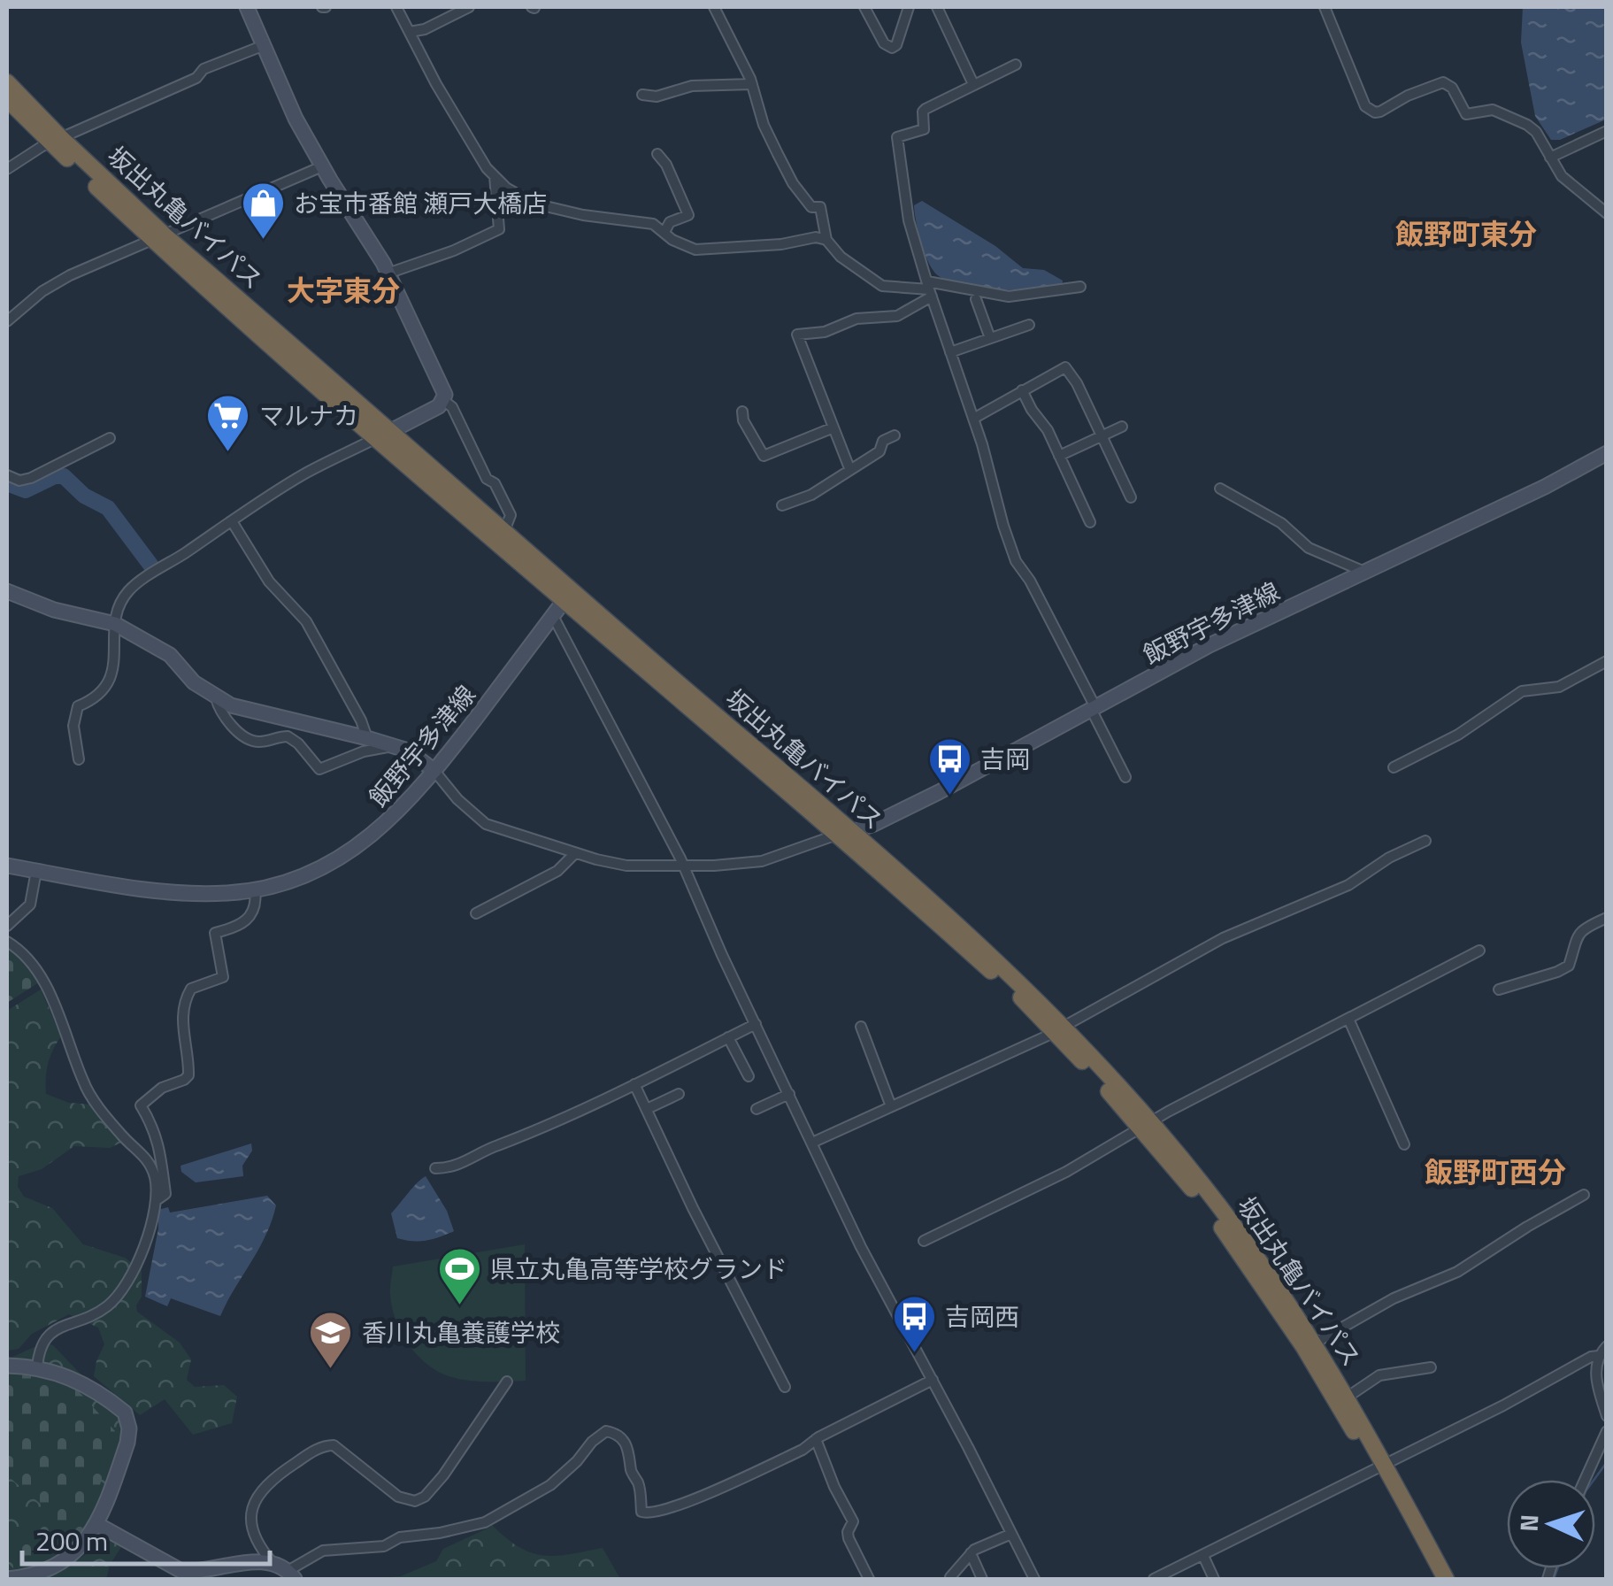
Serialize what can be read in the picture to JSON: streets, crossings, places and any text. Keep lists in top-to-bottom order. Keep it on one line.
{"streets":{"highway":["坂出丸亀バイパス"],"street":["飯野宇多津線"]},"crossings":[["坂出丸亀バイパス","飯野宇多津線"]],"districts":["飯野町東分","大字東分","飯野町西分"],"places":{"shop":["お宝市番館 瀬戸大橋店"],"supermarket":["マルナカ"],"bus stop":["吉岡","吉岡西"],"sports":["県立丸亀高等学校グランド"],"school or university":["香川丸亀養護学校"]},"scale_bar":"200 m","north":"left"}
